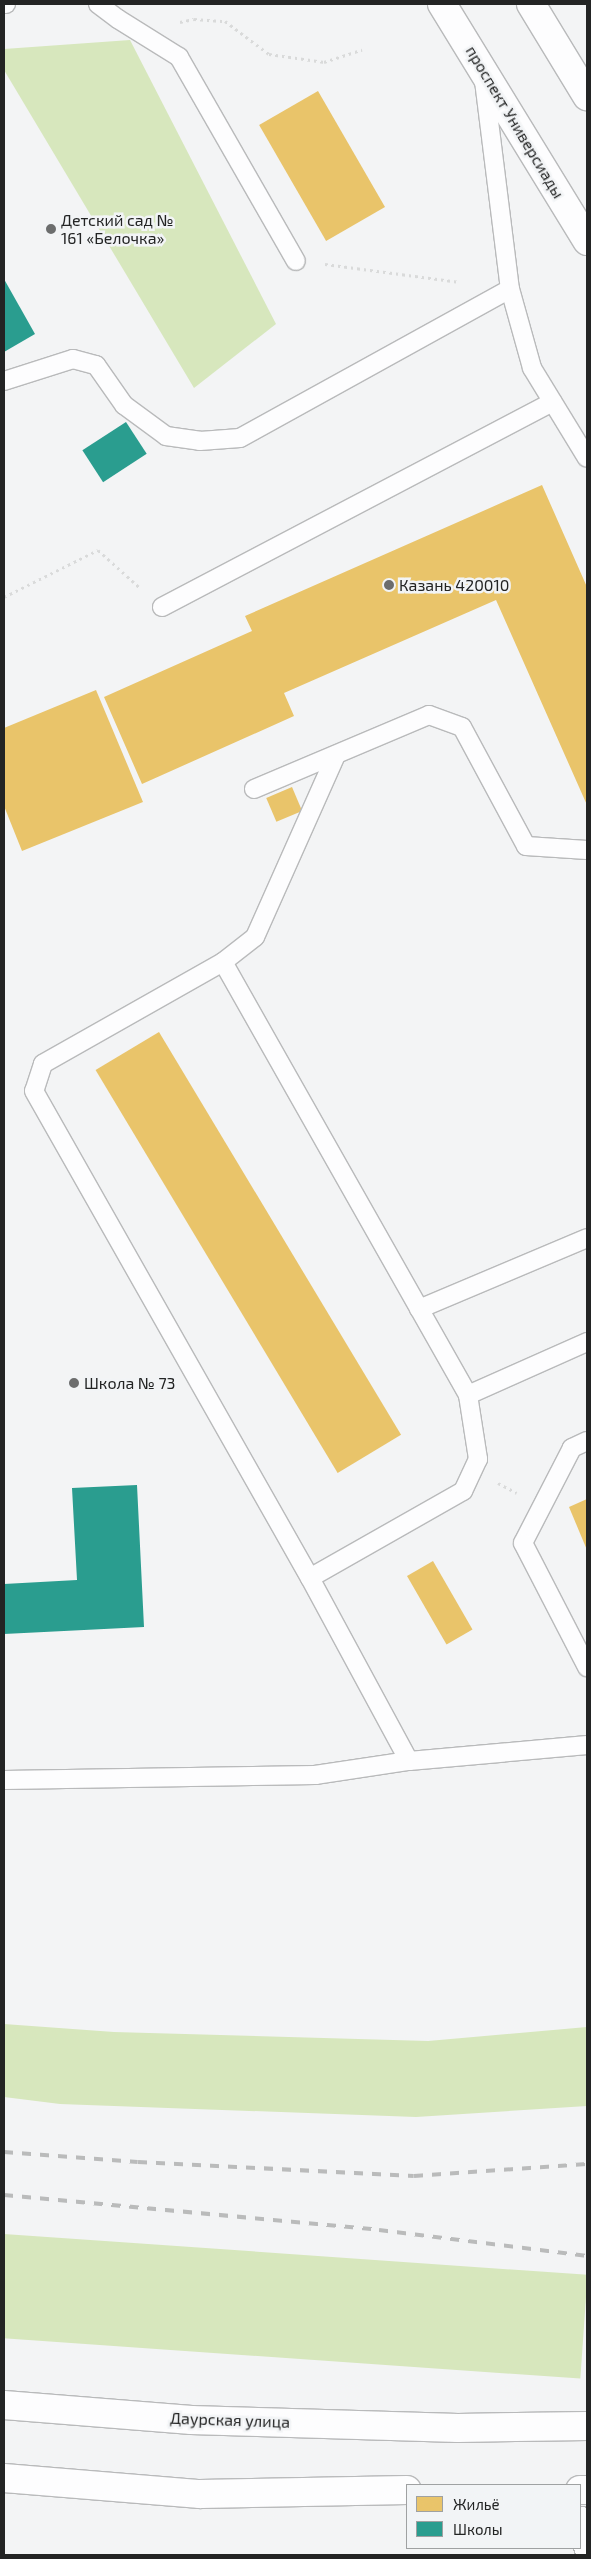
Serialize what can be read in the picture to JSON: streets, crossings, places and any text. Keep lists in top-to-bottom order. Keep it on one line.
{"streets":{"main road":["проспект Универсиады","Даурская улица"]},"places":["Детский сад № 161 «Белочка»","Казань 420010","Школа № 73"],"legend":["Жильё","Школы"]}
